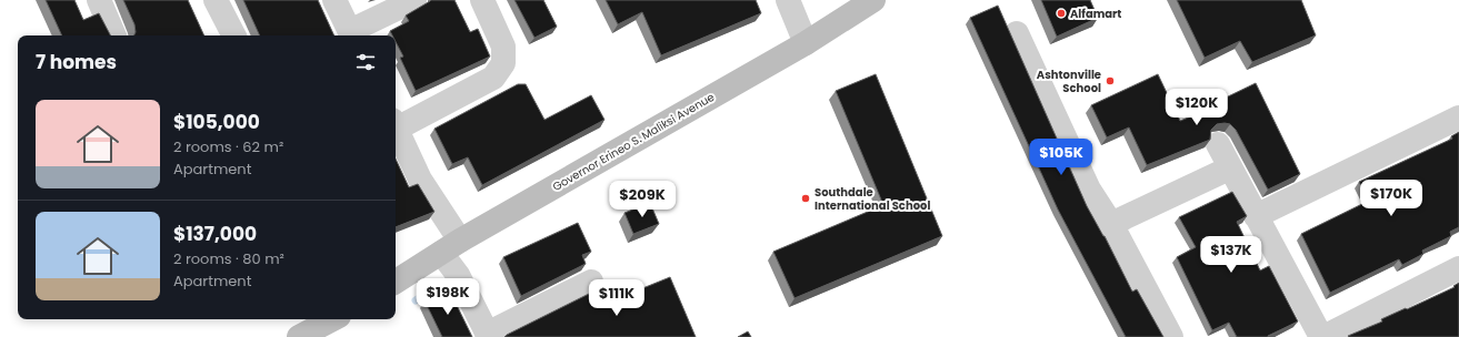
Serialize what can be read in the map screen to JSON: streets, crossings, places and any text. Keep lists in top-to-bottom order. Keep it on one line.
{"streets":{"main road":["Governor Erineo S. Maliksi Avenue"]},"places":["Alfamart","Ashtonville School","Southdale International School"],"page":{"heading":"7 homes","price":["$120K","$105K","$170K","$209K","$137K","$198K","$111K"],"list":[{"name":"$105,000","note":"2 rooms · 62 m² · Apartment"},{"name":"$137,000","note":"2 rooms · 80 m² · Apartment"}]}}
